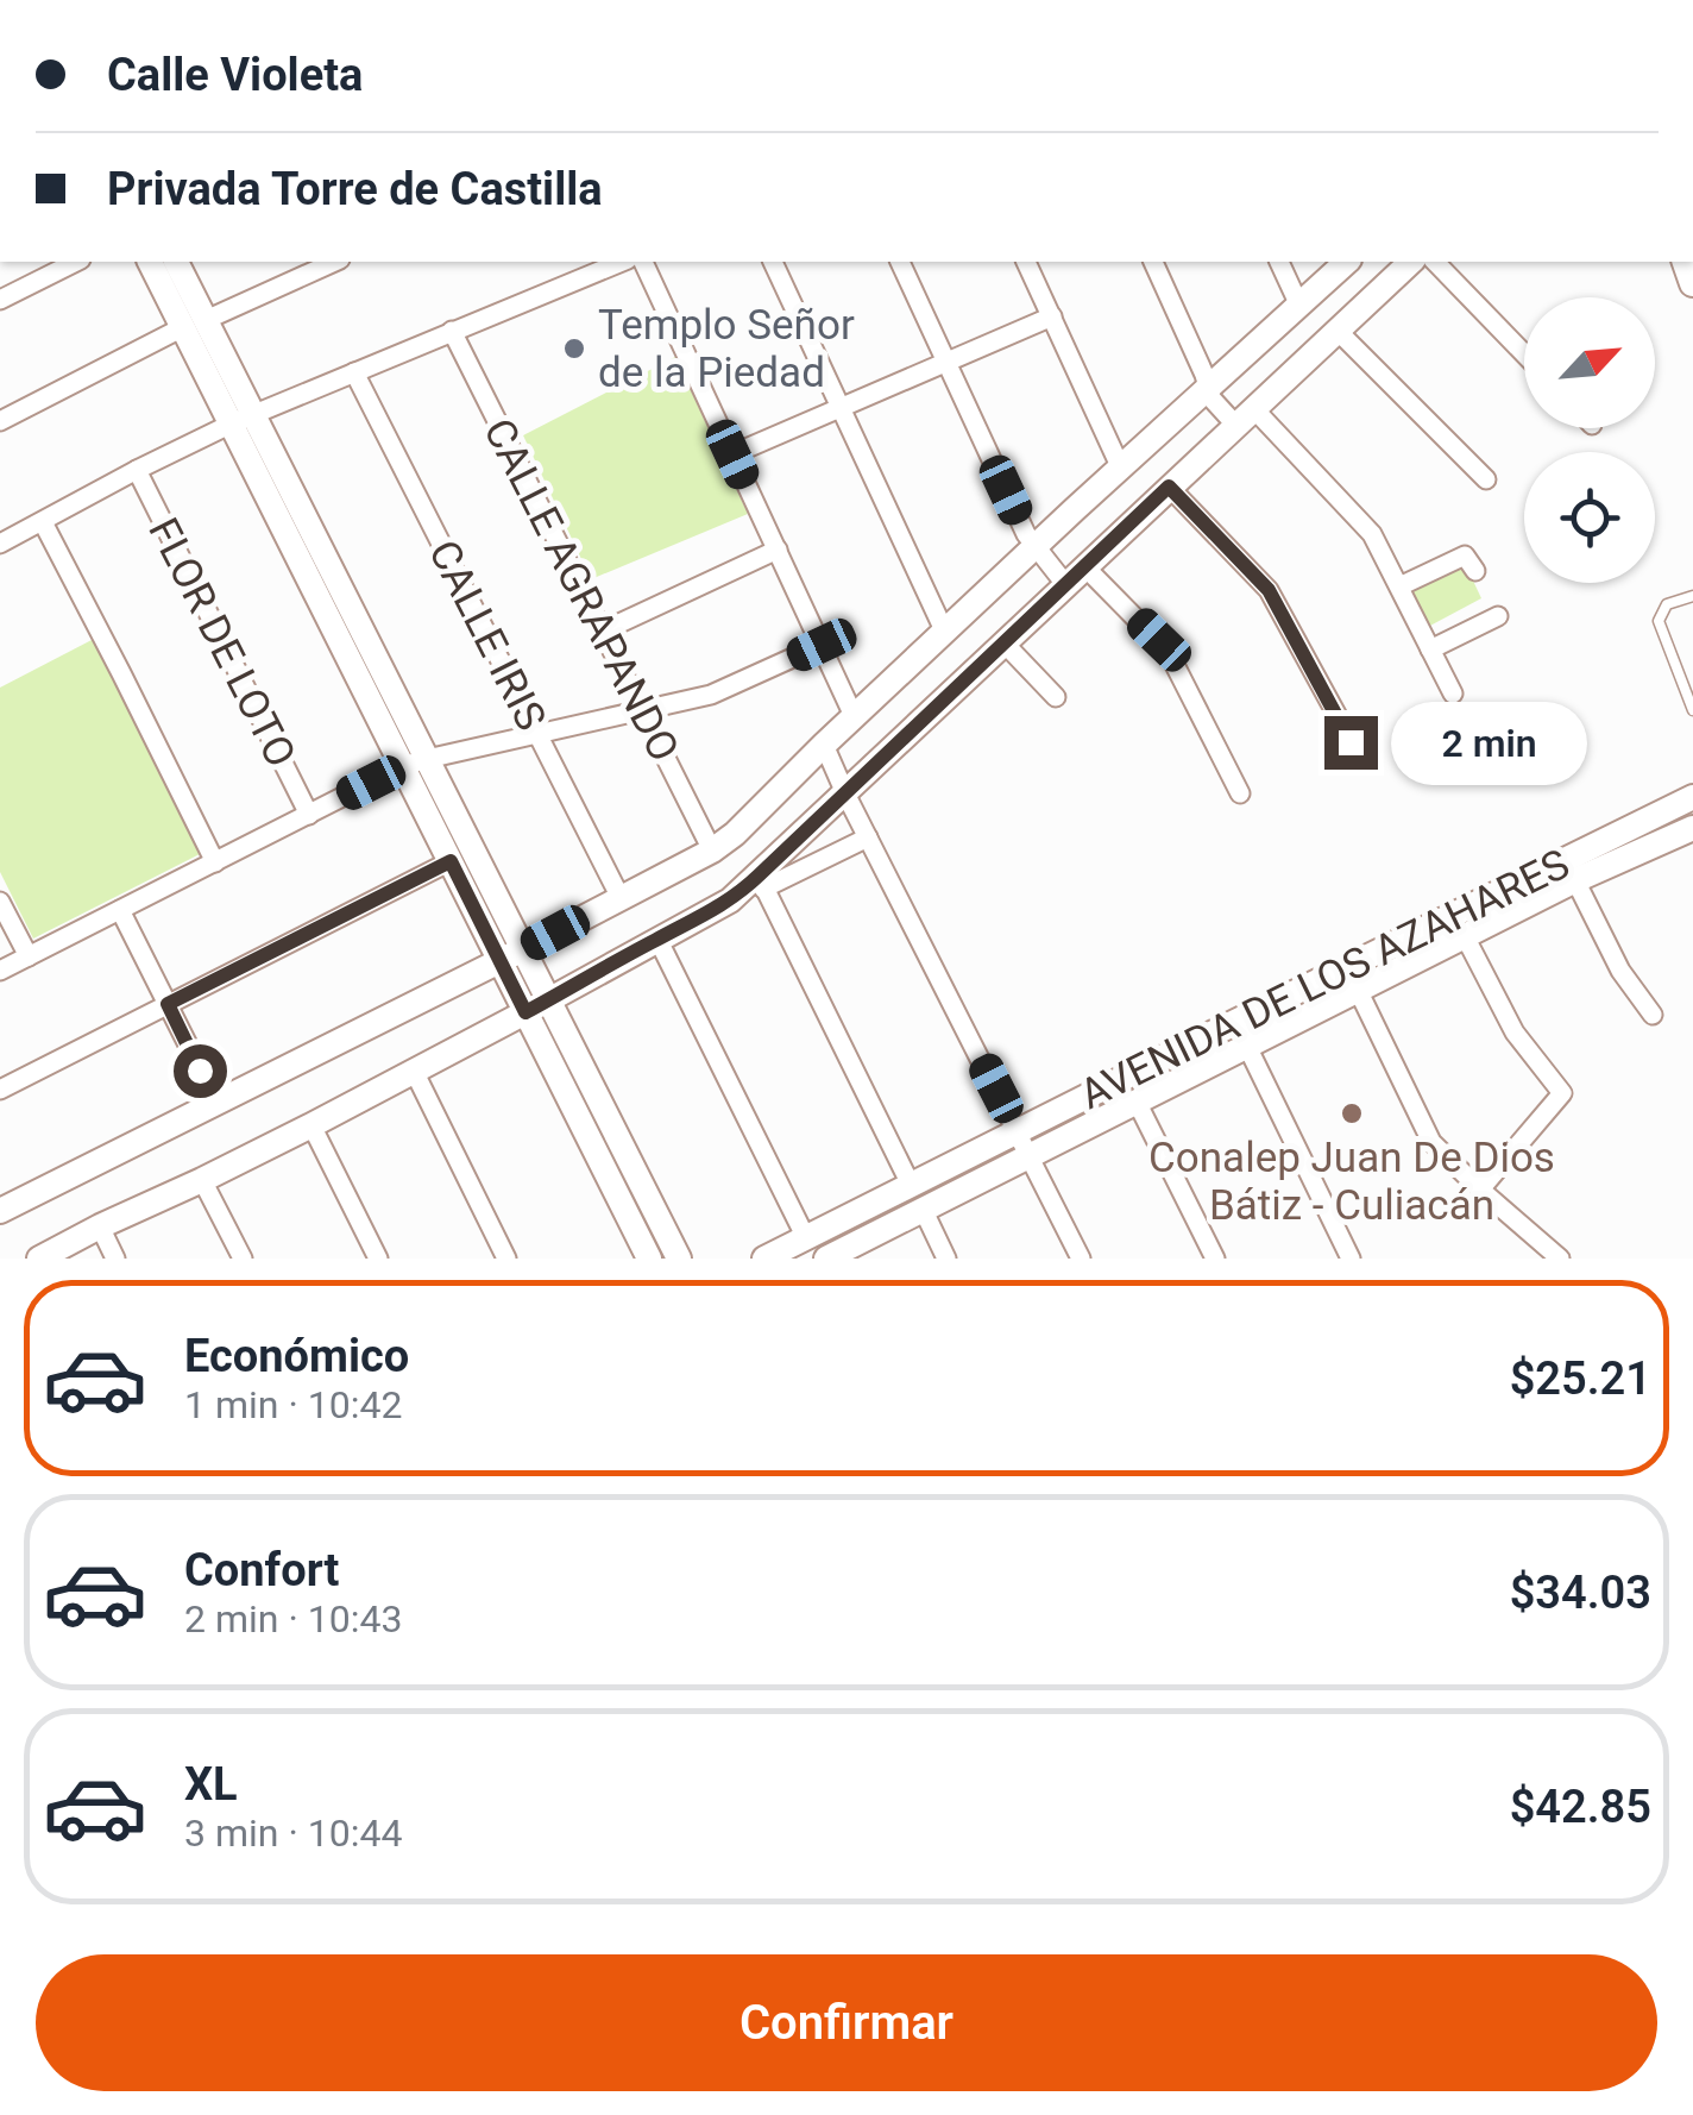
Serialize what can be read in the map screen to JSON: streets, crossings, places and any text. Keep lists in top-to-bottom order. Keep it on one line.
{"streets":{"street":["CALLE AGRAPANDO","CALLE IRIS","FLOR DE LOTO","AVENIDA DE LOS AZAHARES"]},"places":["Templo Señor de la Piedad","Conalep Juan De Dios Bátiz - Culiacán"],"north":"top right","page":{"banner":["Calle Violeta","Privada Torre de Castilla"],"bubble":"2 min","list":[{"name":"Económico","note":"1 min · 10:42","value":"$25.21"},{"name":"Confort","note":"2 min · 10:43","value":"$34.03"},{"name":"XL","note":"3 min · 10:44","value":"$42.85"}],"buttons":"Confirmar"}}
